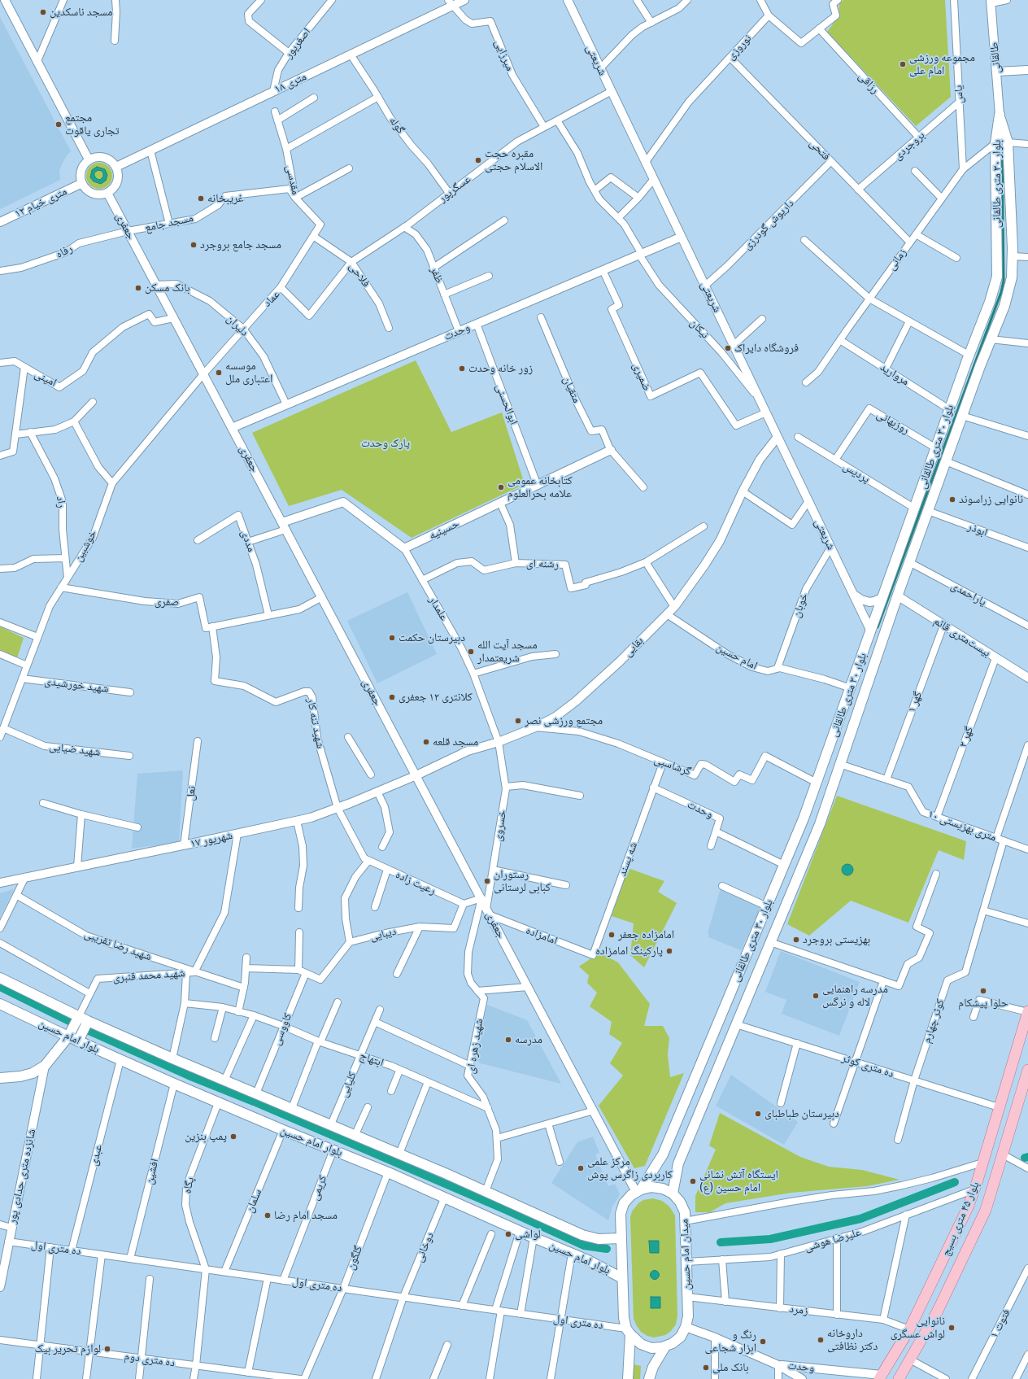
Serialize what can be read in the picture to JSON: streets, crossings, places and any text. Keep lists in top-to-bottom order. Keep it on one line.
{"streets":{"main road":["بلوار ۳۰ متری طالقانی","بلوار امام حسین","بلوار ۴۵ متری بسیج","میدان امام حسین"],"street":["اصغرپور","نوروزی","میرزایی","طالقانی","شریعتی","۱۸ متری","رزاقی","یاس","گوله","بروجردی","فتحی","مقدسی","عسگرپور","۱۲ متری خیام","مسجد جامع","داریوش گودرزی","جعفری","رفاه","زمانی","فلاحی","ظفر","عماد","دلیران","نیکان","وحدت","مروارید","ضمیری","امینی","متقیان","ابوالحسنی","روزبهانی","پردیس","راد","حسینیه","ابوذر","مددی","خوشبین","رشنه ای","یاراحمدی","صفری","خوبان","علمدار","بیست‌متری قائم","بقایی","امام حسین","شهید خورشیدی","گهر ۱","شهید تنه کار","گهر ۲","شهید ضیایی","گرشاسبی","نعل","خسروی","۱۰ متری بهزیستی","۱۷ شهریور","شه پسند","رعیت زاده","دیبایی","امامزاده","شهید رضا تقریبی","شهید محمد قنبری","کوثر چهارم","کاووسی","شهید زهره ای","ابتهاج","ده متری کوثر","کلیایی","عبدی","افشین","شانزده متری حدادی پور","پگاه","کریمی","سلمان","علیرضا هوشی","دوخانی","ده متری اول","گلگون","زمرد","فتوت ۱","ده متری دوم"]},"crossings":[["اصغرپور","۱۸ متری"],["نوروزی","شریعتی"],["نوروزی","فتحی"],["میرزایی","۱۸ متری"],["میرزایی","عسگرپور"],["طالقانی","بلوار ۳۰ متری طالقانی"],["شریعتی","بلوار ۳۰ متری طالقانی"],["شریعتی","عسگرپور"],["شریعتی","داریوش گودرزی"],["شریعتی","نیکان"],["شریعتی","وحدت"],["شریعتی","ضمیری"],["شریعتی","خوبان"],["شریعتی","بقایی"],["۱۸ متری","گوله"],["۱۸ متری","۱۲ متری خیام"],["۱۸ متری","جعفری"],["رزاقی","بروجردی"],["یاس","بروجردی"],["یاس","زمانی"],["گوله","عسگرپور"],["بروجردی","فتحی"],["فتحی","داریوش گودرزی"],["فتحی","زمانی"],["مقدسی","مسجد جامع"],["مقدسی","فلاحی"],["مقدسی","عماد"],["بلوار ۳۰ متری طالقانی","جعفری"],["بلوار ۳۰ متری طالقانی","زمانی"],["بلوار ۳۰ متری طالقانی","وحدت"],["بلوار ۳۰ متری طالقانی","مروارید"],["بلوار ۳۰ متری طالقانی","روزبهانی"],["بلوار ۳۰ متری طالقانی","پردیس"],["بلوار ۳۰ متری طالقانی","ابوذر"],["بلوار ۳۰ متری طالقانی","یاراحمدی"],["بلوار ۳۰ متری طالقانی","بیست‌متری قائم"],["بلوار ۳۰ متری طالقانی","امام حسین"],["بلوار ۳۰ متری طالقانی","گرشاسبی"],["بلوار ۳۰ متری طالقانی","۱۰ متری بهزیستی"],["بلوار ۳۰ متری طالقانی","ده متری کوثر"],["بلوار ۳۰ متری طالقانی","میدان امام حسین"],["عسگرپور","فلاحی"],["عسگرپور","ظفر"],["عسگرپور","عماد"],["عسگرپور","نیکان"],["۱۲ متری خیام","جعفری"],["مسجد جامع","جعفری"],["مسجد جامع","رفاه"],["جعفری","رفاه"],["جعفری","عماد"],["جعفری","دلیران"],["جعفری","وحدت"],["جعفری","امینی"],["جعفری","خوشبین"],["جعفری","بقایی"],["جعفری","خسروی"],["جعفری","۱۷ شهریور"],["جعفری","امامزاده"],["جعفری","شهید زهره ای"],["زمانی","مروارید"],["فلاحی","عماد"],["ظفر","وحدت"],["عماد","دلیران"],["عماد","خوشبین"],["دلیران","وحدت"],["نیکان","وحدت"],["وحدت","ضمیری"],["وحدت","ابوالحسنی"],["وحدت","شه پسند"],["وحدت","بلوار ۴۵ متری بسیج"],["وحدت","میدان امام حسین"],["متقیان","حسینیه"],["ابوالحسنی","حسینیه"],["روزبهانی","پردیس"],["راد","خوشبین"],["حسینیه","علمدار"],["خوشبین","صفری"],["خوشبین","شهید خورشیدی"],["خوشبین","شهید ضیایی"],["رشنه ای","علمدار"],["صفری","شهید تنه کار"],["خوبان","امام حسین"],["علمدار","بقایی"],["علمدار","خسروی"],["بیست‌متری قائم","گهر ۱"],["بیست‌متری قائم","گهر ۲"],["بقایی","امام حسین"],["بقایی","گرشاسبی"],["بقایی","خسروی"],["بقایی","۱۷ شهریور"],["گهر ۱","۱۰ متری بهزیستی"],["شهید تنه کار","۱۷ شهریور"],["شهید تنه کار","رعیت زاده"],["گهر ۲","۱۰ متری بهزیستی"],["گرشاسبی","شه پسند"],["نعل","۱۷ شهریور"],["خسروی","امامزاده"],["۱۰ متری بهزیستی","کوثر چهارم"],["۱۷ شهریور","رعیت زاده"],["۱۷ شهریور","شهید محمد قنبری"],["شه پسند","امامزاده"],["رعیت زاده","دیبایی"],["شهید رضا تقریبی","شهید محمد قنبری"],["شهید محمد قنبری","بلوار امام حسین"],["کوثر چهارم","ده متری کوثر"],["کاووسی","بلوار امام حسین"],["کاووسی","ابتهاج"],["بلوار امام حسین","شهید زهره ای"],["بلوار امام حسین","کلیایی"],["بلوار امام حسین","عبدی"],["بلوار امام حسین","افشین"],["بلوار امام حسین","پگاه"],["بلوار امام حسین","کریمی"],["بلوار امام حسین","سلمان"],["بلوار امام حسین","دوخانی"],["بلوار امام حسین","گلگون"],["شهید زهره ای","ابتهاج"],["ابتهاج","کلیایی"],["ده متری کوثر","بلوار ۴۵ متری بسیج"],["عبدی","ده متری اول"],["افشین","ده متری اول"],["شانزده متری حدادی پور","ده متری اول"],["پگاه","ده متری اول"],["کریمی","ده متری اول"],["سلمان","ده متری اول"],["بلوار ۴۵ متری بسیج","علیرضا هوشی"],["بلوار ۴۵ متری بسیج","زمرد"],["علیرضا هوشی","میدان امام حسین"],["دوخانی","ده متری اول"],["ده متری اول","گلگون"],["میدان امام حسین","زمرد"]],"parks":["پارک وحدت"],"places":["مسجد ناسکدین","مجموعه ورزشی امام علی","مجتمع تجاری یاقوت","مقبره حجت الاسلام حجتی","غریبخانه","مسجد جامع بروجرد","بانک مسکن","فروشگاه دایراک","زور خانه وحدت","موسسه اعتباری ملل","کتابخانه عمومی علامه بحرالعلوم","نانوایی زراسوند","دبیرستان حکمت","مسجد آیت الله شریعتمدار","کلانتری ۱۲ جعفری","مجتمع ورزشی نصر","مسجد قلعه","رستوران کبابی لرستانی","امامزاده جعفر","بهزیستی بروجرد","پارکینگ امامزاده","حلوا پیشکام","مدرسه راهنمایی لاله و نرگس","مدرسه","دبیرستان طباطبای","پمپ بنزین","مرکز علمی کاربردی زاگرس پوش","ایستگاه آتش نشانی امام حسین (ع)","مسجد امام رضا","لواشی","نانوایی لواش عسگری","داروخانه دکتر نظافتی","رنگ و ابزار شجاعی","لوازم تحریر بیک","بانک ملی"]}
